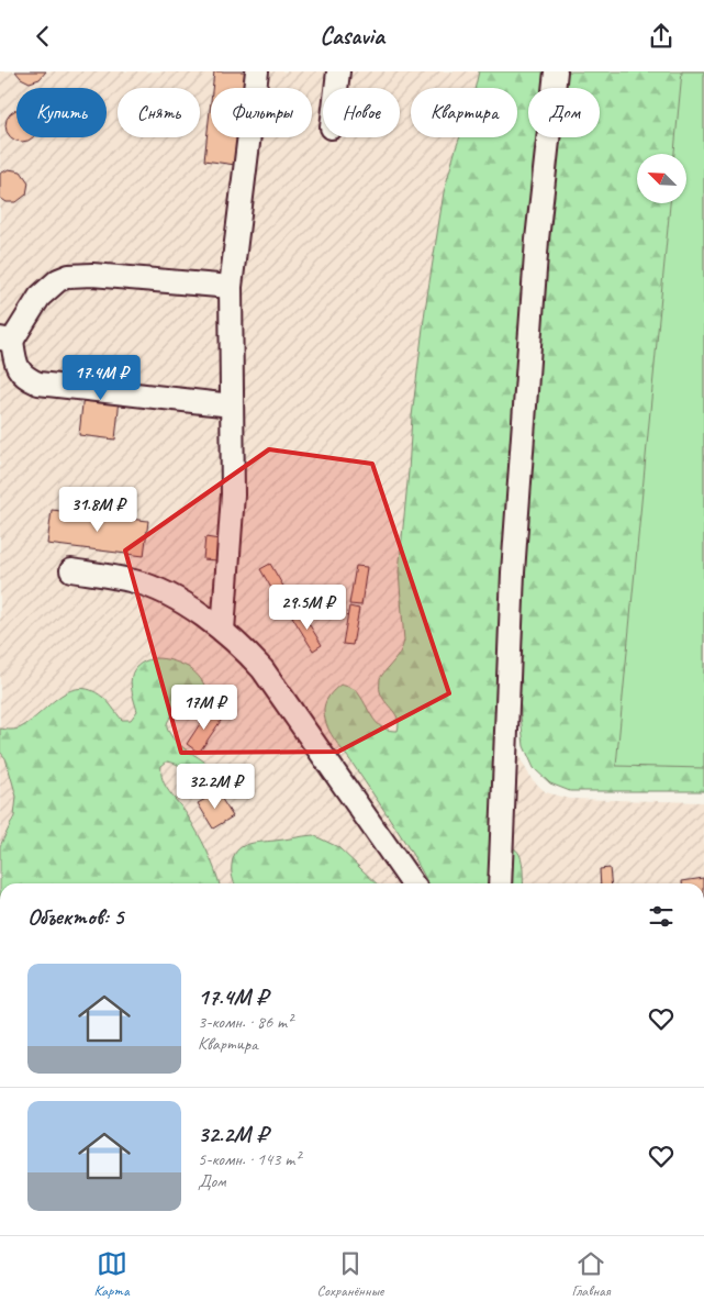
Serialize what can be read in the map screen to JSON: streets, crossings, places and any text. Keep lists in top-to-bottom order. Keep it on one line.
{"north":"top left","page":{"header":"Casavia","chip":["Купить","Снять","Фильтры","Новое","Квартира","Дом"],"price":["17.4M ₽","31.8M ₽","29.5M ₽","17M ₽","32.2M ₽"],"heading":"Объектов: 5","list":[{"name":"17.4M ₽","note":"3-комн. · 86 m² · Квартира"},{"name":"32.2M ₽","note":"5-комн. · 143 m² · Дом"}],"tabs":["Карта","Сохранённые","Главная"]}}
